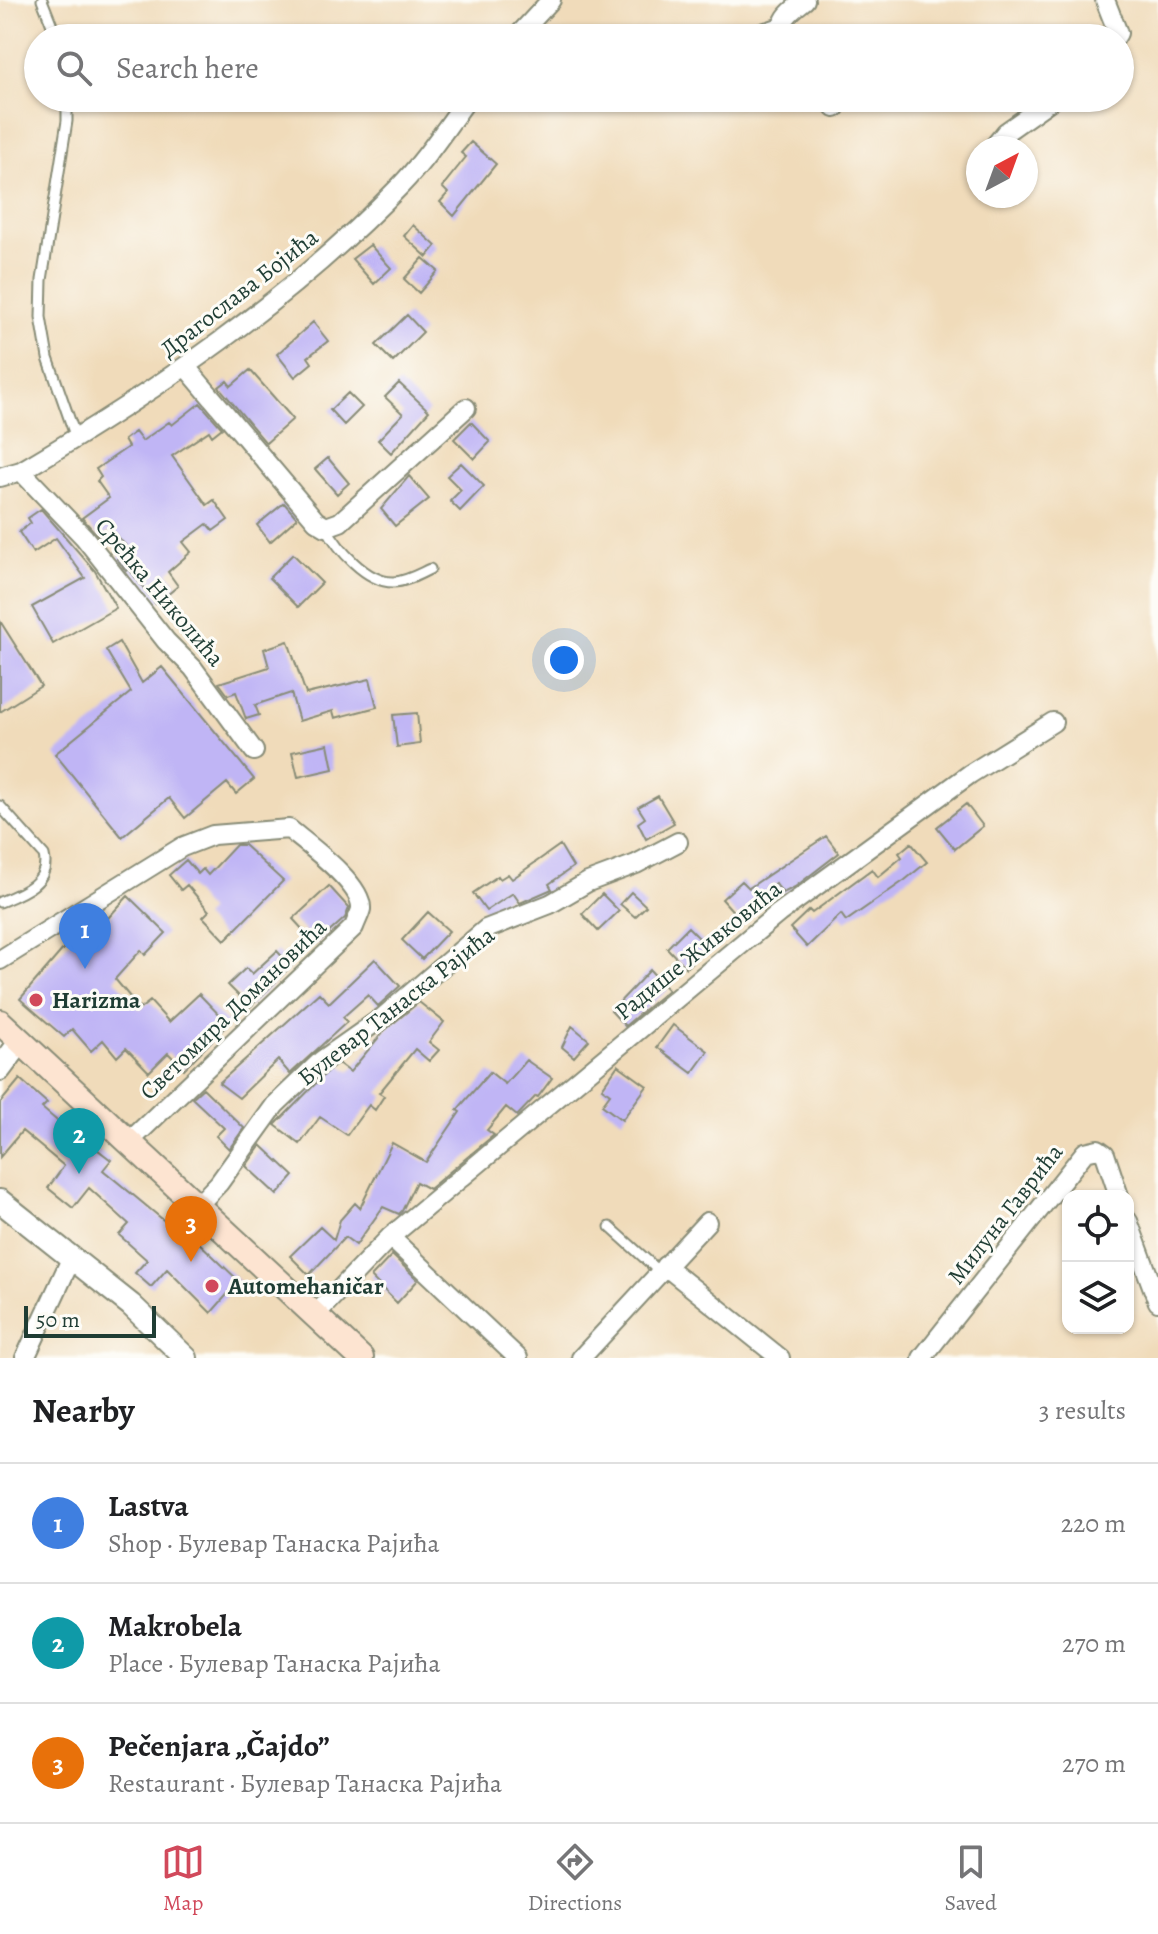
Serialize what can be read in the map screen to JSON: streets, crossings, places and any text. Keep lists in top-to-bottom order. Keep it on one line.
{"streets":{"street":["Драгослава Бојића","Срећка Николића","Радише Живковића","Булевар Танаска Рајића","Светомира Домановића","Милуна Гаврића"]},"crossings":[["Драгослава Бојића","Срећка Николића"]],"places":["Harizma","Automehaničar"],"scale_bar":"50 m","north":"top right","page":{"search":"Search here","pins":["1","2","3"],"scale":"50 m","heading":["Nearby","3 results"],"list":[{"mark":"1","name":"Lastva","note":"Shop · Булевар Танаска Рајића","value":"220 m"},{"mark":"2","name":"Makrobela","note":"Place · Булевар Танаска Рајића","value":"270 m"},{"mark":"3","name":"Pečenjara „Čajdo”","note":"Restaurant · Булевар Танаска Рајића","value":"270 m"}],"nav":["Map","Directions","Saved"]}}
